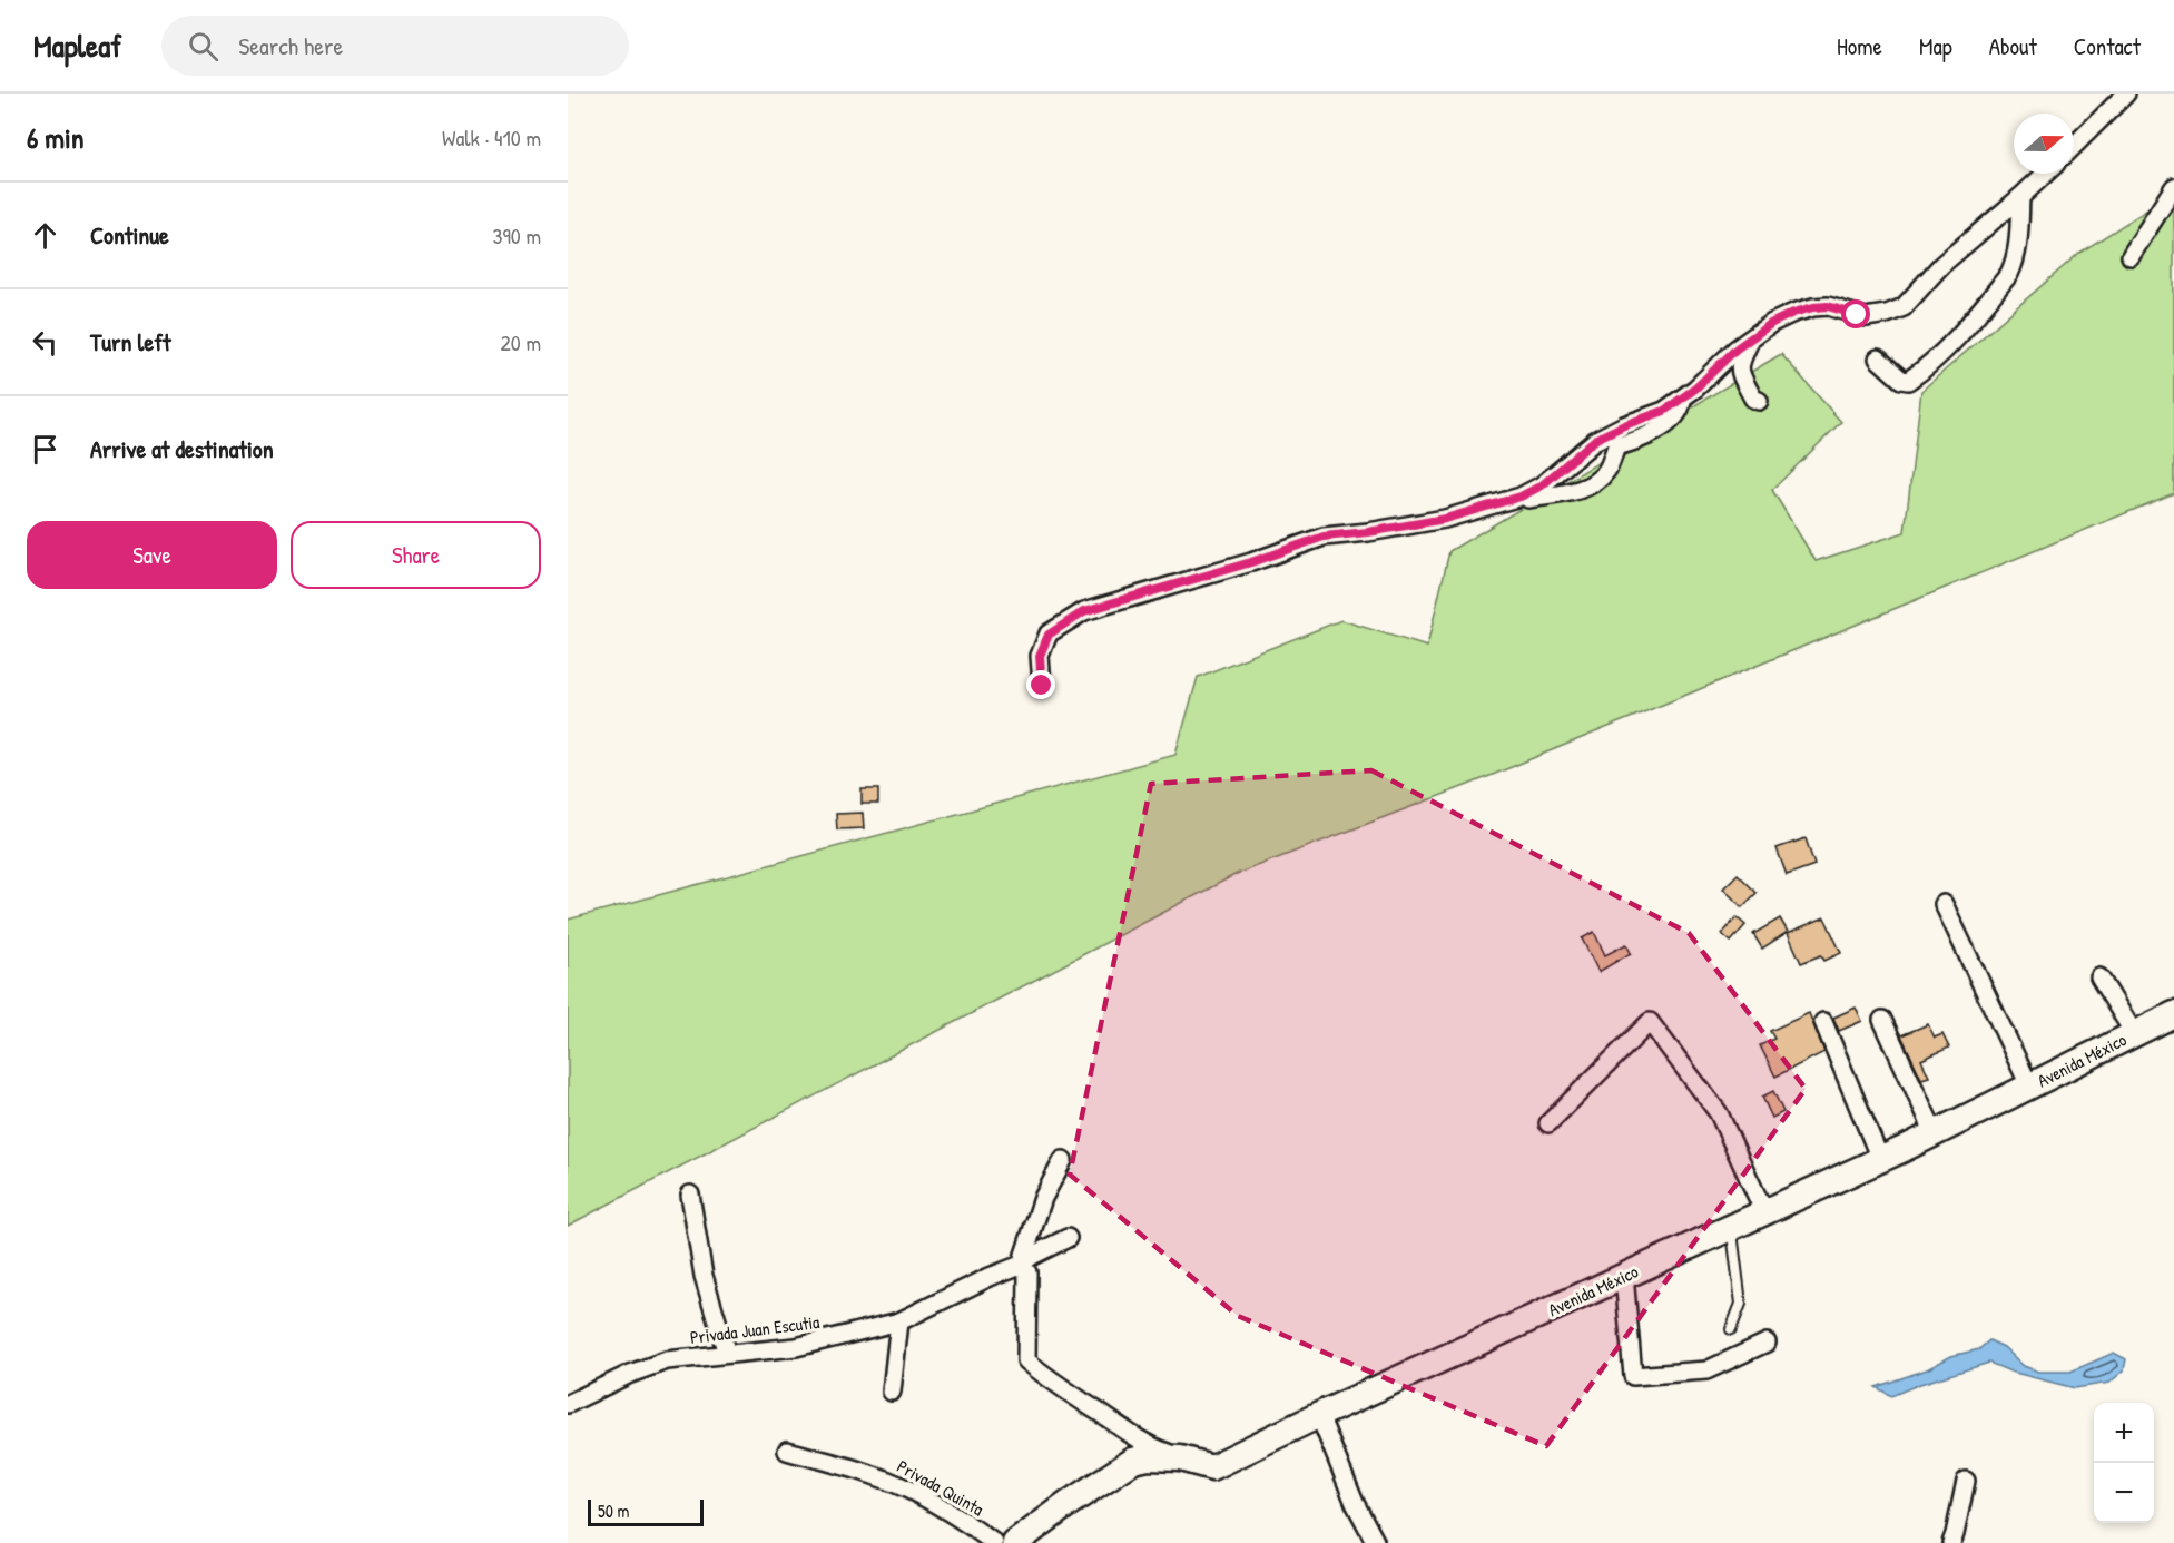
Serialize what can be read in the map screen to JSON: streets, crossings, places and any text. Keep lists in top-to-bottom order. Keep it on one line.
{"streets":{"main road":["Avenida México"],"street":["Privada Juan Escutia","Privada Quinta"]},"scale_bar":"50 m","north":"right","page":{"header":"Mapleaf","search":"Search here","nav":["Home","Map","About","Contact"],"heading":["6 min","Walk · 410 m"],"list":[["Continue","390 m"],["Turn left","20 m"],"Arrive at destination"],"buttons":["Save","Share"],"map_buttons":["+","−"],"scale":"50 m"}}
